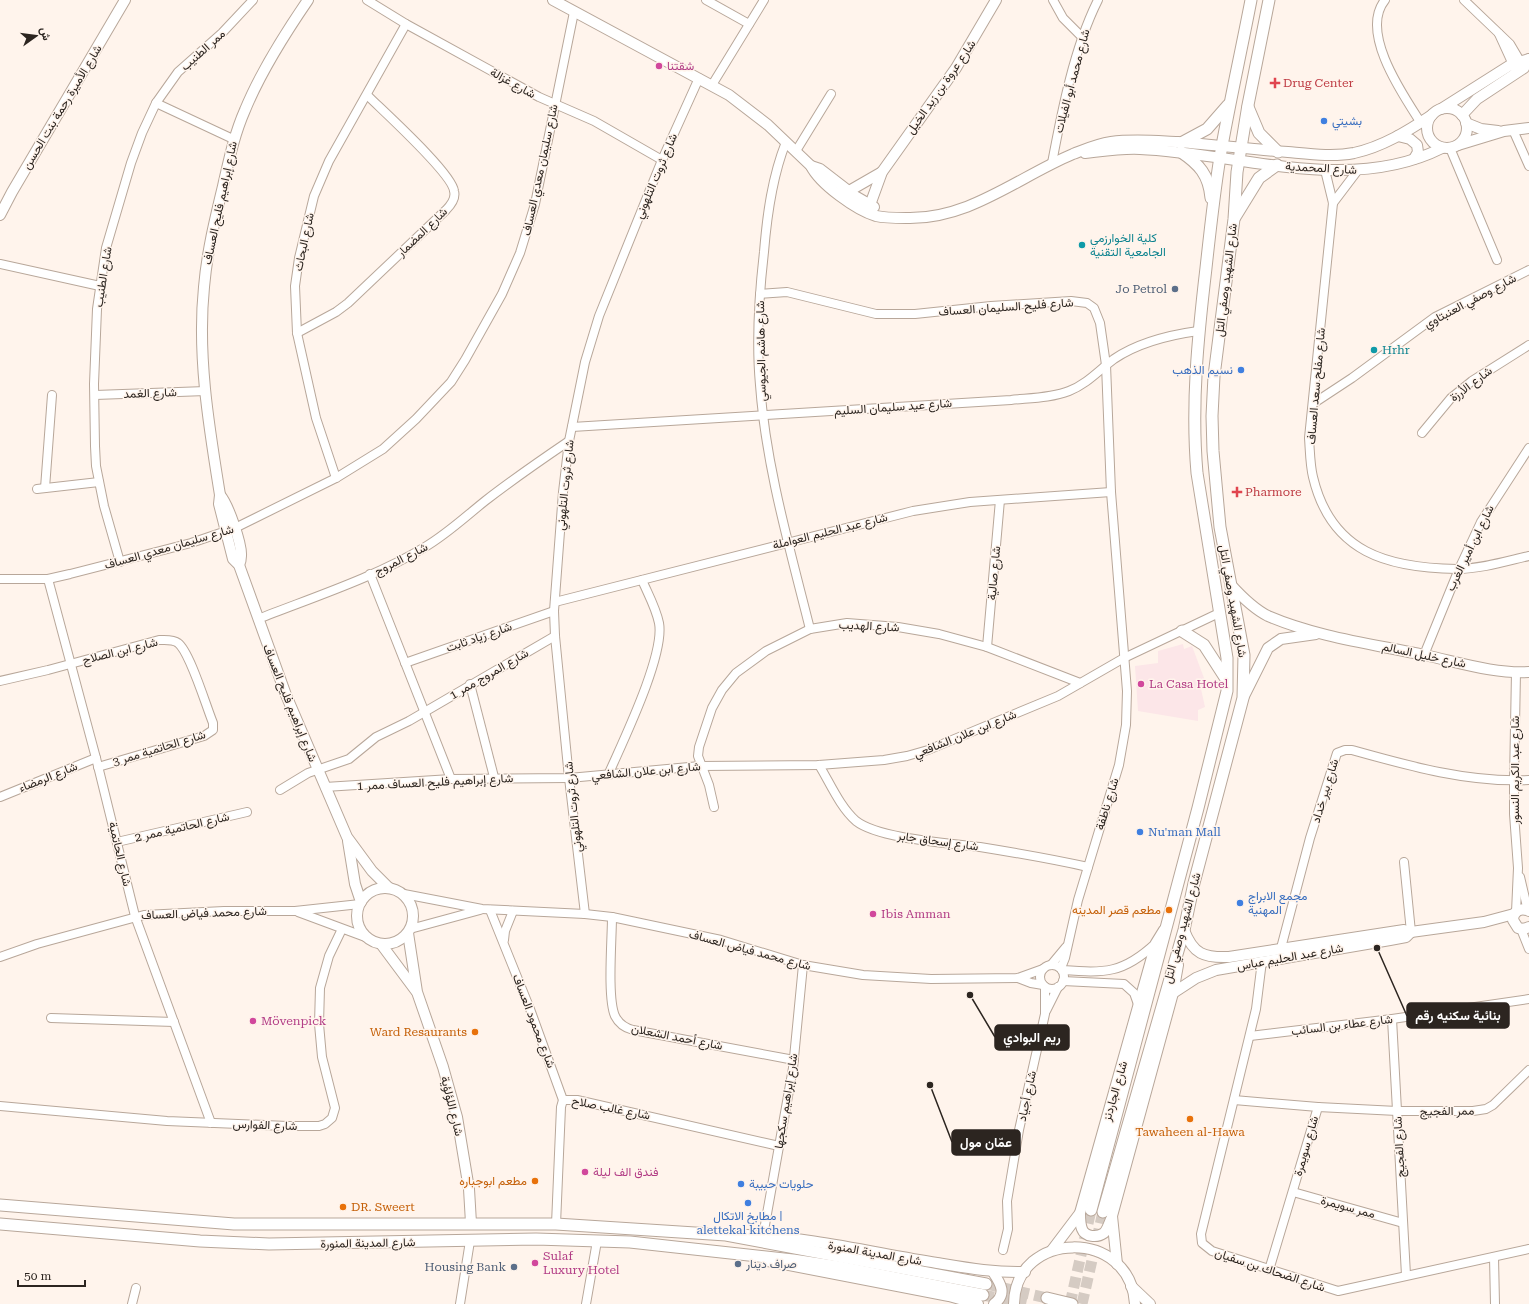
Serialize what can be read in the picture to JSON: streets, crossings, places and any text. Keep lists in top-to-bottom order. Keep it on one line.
{"streets":{"main road":["شارع الشهيد وصفي التل","شارع المدينة المنورة"],"street":["ممر الطنيب","شارع محمد أبو الفيلات","شارع غزالة","شارع عروة بن زيد الخيل","شارع الأميرة رحمة بنت الحسن","شارع المحمدية","شارع سليمان معدي العساف","شارع ثروت التلهوني","شارع إبراهيم فليح العساف","شارع المضمار","شارع البحاث","شارع الطنيب","شارع وصفي العنبتاوي","شارع فليح السليمان العساف","شارع هاشم الجيوسي","شارع الأرزة","شارع مفلح سعد العساف","شارع الغمد","شارع عيد سليمان السليم","شارع عبد الحليم العواملة","شارع ابن أمير الغرب","شارع المروج","شارع صالية","شارع الهديب","شارع زياد ثابت","شارع ابن الصلاح","شارع خليل السالم","شارع المروج ممر 1","شارع ابن علان الشافعي","شارع الحاتمية ممر 3","شارع عبد الكريم النسور","شارع الرمضاء","شارع إبراهيم فليح العساف ممر 1","شارع بير خداد","شارع ناطفة","شارع الحاتمية ممر 2","شارع إسحاق جابر","شارع الحاتمية","شارع محمد فياض العساف","شارع عبد الحليم عباس","شارع محمود العساف","شارع عطاء بن السائب","شارع أحمد الشعلان","شارع الجاردنز","شارع أجياد","شارع إبراهيم سكجها","شارع اللؤلؤية","شارع غالب صلاح","ممر الفجيج","شارع الفوارس","شارع سويمرة","شارع الفجيج","ممر سويمرة","شارع الضحاك بن سفيان"]},"crossings":[["ممر الطنيب","شارع الطنيب"],["شارع غزالة","شارع سليمان معدي العساف"],["شارع غزالة","شارع ثروت التلهوني"],["شارع غزالة","شارع البحاث"],["شارع المحمدية","شارع الشهيد وصفي التل"],["شارع المحمدية","شارع مفلح سعد العساف"],["شارع سليمان معدي العساف","شارع إبراهيم فليح العساف"],["شارع سليمان معدي العساف","شارع البحاث"],["شارع سليمان معدي العساف","شارع الطنيب"],["شارع سليمان معدي العساف","شارع الحاتمية"],["شارع ثروت التلهوني","شارع عيد سليمان السليم"],["شارع ثروت التلهوني","شارع عبد الحليم العواملة"],["شارع ثروت التلهوني","شارع المروج"],["شارع ثروت التلهوني","شارع زياد ثابت"],["شارع ثروت التلهوني","شارع المروج ممر 1"],["شارع ثروت التلهوني","شارع ابن علان الشافعي"],["شارع ثروت التلهوني","شارع إبراهيم فليح العساف ممر 1"],["شارع ثروت التلهوني","شارع محمد فياض العساف"],["شارع إبراهيم فليح العساف","شارع الغمد"],["شارع إبراهيم فليح العساف","شارع المروج ممر 1"],["شارع إبراهيم فليح العساف","شارع إبراهيم فليح العساف ممر 1"],["شارع إبراهيم فليح العساف","شارع محمد فياض العساف"],["شارع إبراهيم فليح العساف","شارع اللؤلؤية"],["شارع المضمار","شارع البحاث"],["شارع الطنيب","شارع الغمد"],["شارع الشهيد وصفي التل","شارع عيد سليمان السليم"],["شارع الشهيد وصفي التل","شارع خليل السالم"],["شارع الشهيد وصفي التل","شارع ابن علان الشافعي"],["شارع الشهيد وصفي التل","شارع عبد الحليم عباس"],["شارع الشهيد وصفي التل","شارع الجاردنز"],["شارع وصفي العنبتاوي","شارع مفلح سعد العساف"],["شارع فليح السليمان العساف","شارع هاشم الجيوسي"],["شارع فليح السليمان العساف","شارع عيد سليمان السليم"],["شارع فليح السليمان العساف","شارع عبد الحليم العواملة"],["شارع فليح السليمان العساف","شارع ابن علان الشافعي"],["شارع فليح السليمان العساف","شارع ناطفة"],["شارع هاشم الجيوسي","شارع عيد سليمان السليم"],["شارع هاشم الجيوسي","شارع عبد الحليم العواملة"],["شارع هاشم الجيوسي","شارع الهديب"],["شارع مفلح سعد العساف","شارع ابن أمير الغرب"],["شارع عبد الحليم العواملة","شارع صالية"],["شارع ابن أمير الغرب","شارع خليل السالم"],["شارع المروج","شارع زياد ثابت"],["شارع المروج","شارع المروج ممر 1"],["شارع المروج","شارع إبراهيم فليح العساف ممر 1"],["شارع صالية","شارع الهديب"],["شارع الهديب","شارع ابن علان الشافعي"],["شارع ابن الصلاح","شارع الحاتمية ممر 3"],["شارع ابن الصلاح","شارع الحاتمية"],["شارع خليل السالم","شارع عبد الكريم النسور"],["شارع ابن علان الشافعي","شارع إبراهيم فليح العساف ممر 1"],["شارع ابن علان الشافعي","شارع ناطفة"],["شارع ابن علان الشافعي","شارع إسحاق جابر"],["شارع الحاتمية ممر 3","شارع الحاتمية"],["شارع عبد الكريم النسور","شارع بير خداد"],["شارع عبد الكريم النسور","شارع عبد الحليم عباس"],["شارع الرمضاء","شارع الحاتمية"],["شارع بير خداد","شارع عبد الحليم عباس"],["شارع ناطفة","شارع إسحاق جابر"],["شارع ناطفة","شارع محمد فياض العساف"],["شارع ناطفة","شارع أجياد"],["شارع الحاتمية ممر 2","شارع الحاتمية"],["شارع الحاتمية","شارع محمد فياض العساف"],["شارع الحاتمية","شارع الفوارس"],["شارع محمد فياض العساف","شارع محمود العساف"],["شارع محمد فياض العساف","شارع أحمد الشعلان"],["شارع محمد فياض العساف","شارع أجياد"],["شارع محمد فياض العساف","شارع إبراهيم سكجها"],["شارع محمد فياض العساف","شارع اللؤلؤية"],["شارع محمد فياض العساف","شارع الفوارس"],["شارع عبد الحليم عباس","شارع الضحاك بن سفيان"],["شارع محمود العساف","شارع غالب صلاح"],["شارع عطاء بن السائب","شارع الفجيج"],["شارع عطاء بن السائب","شارع الضحاك بن سفيان"],["شارع أحمد الشعلان","شارع إبراهيم سكجها"],["شارع إبراهيم سكجها","شارع غالب صلاح"],["شارع إبراهيم سكجها","شارع المدينة المنورة"],["شارع اللؤلؤية","شارع المدينة المنورة"],["شارع غالب صلاح","شارع المدينة المنورة"],["ممر الفجيج","شارع سويمرة"],["ممر الفجيج","شارع الفجيج"],["شارع سويمرة","شارع الفجيج"],["شارع سويمرة","ممر سويمرة"],["شارع سويمرة","شارع الضحاك بن سفيان"],["شارع الفجيج","ممر سويمرة"],["شارع الفجيج","شارع الضحاك بن سفيان"]],"places":{"other":["شقتنا","بشيتي","كلية الخوارزمي الجامعية التقنية","Jo Petrol","Hrhr","نسيم الذهب","La Casa Hotel","Nu'man Mall","مجمع الابراج المهنية","مطعم قصر المدينه","Ibis Amman","بنائية سكنيه رقم","ريم البوادي","Mövenpick","Ward Resaurants","عمّان مول","Tawaheen al-Hawa","فندق الف ليلة","مطعم ابوجباره","حلويات حبيبة","مطابخ الاتكال | alettekal kitchens","DR. Sweert","Sulaf Luxury Hotel","صراف دينار","Housing Bank"],"health":["Drug Center","Pharmore"]},"scale_bar":"50 m","north":"right"}
